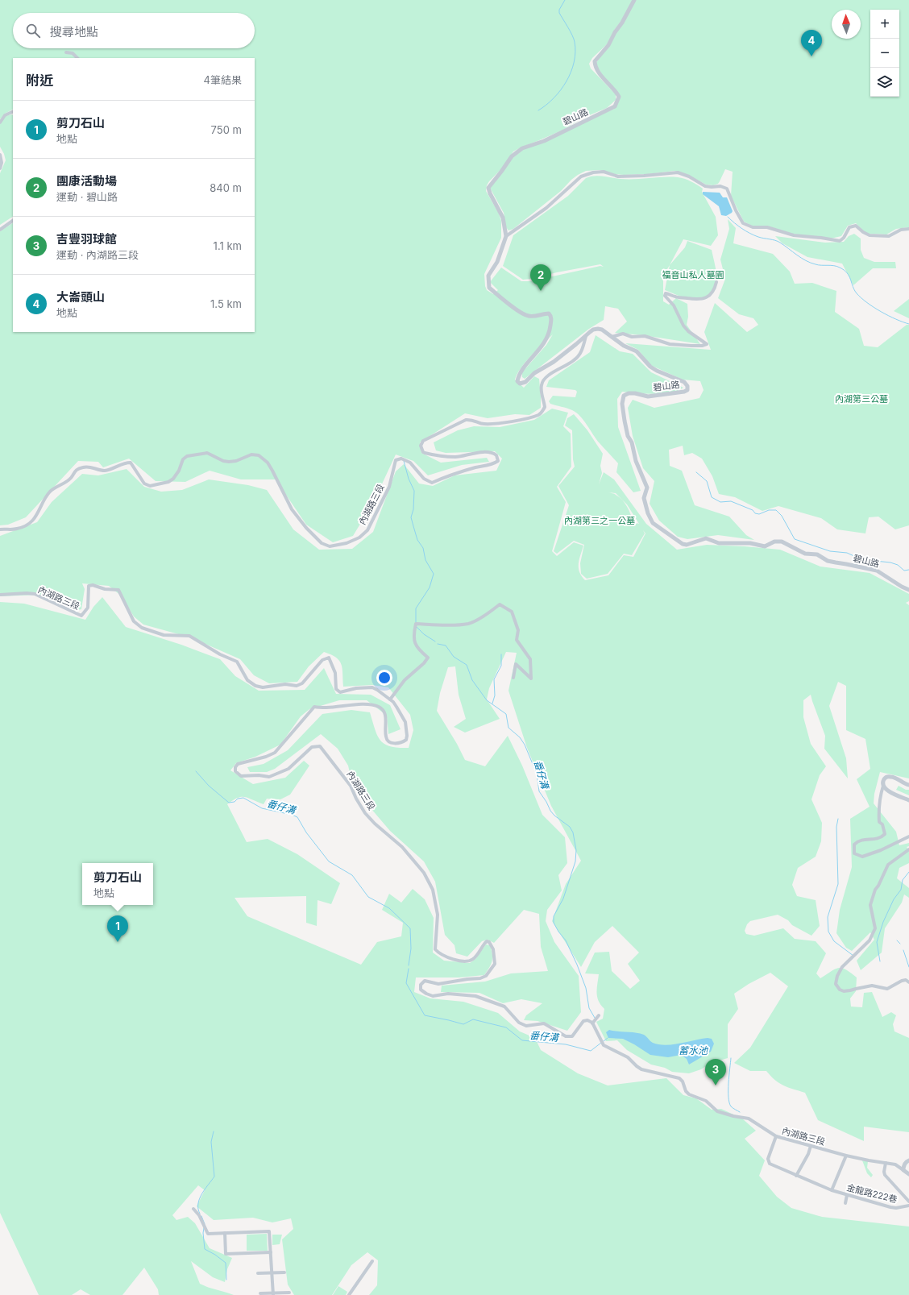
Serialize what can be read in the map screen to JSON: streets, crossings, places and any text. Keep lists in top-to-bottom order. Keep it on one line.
{"streets":{"street":["碧山路","內湖路三段","金龍路222巷"]},"crossings":[["碧山路","內湖路三段"],["內湖路三段","金龍路222巷"]],"water":["番仔溝","蓄水池"],"parks":["福音山私人墓園","內湖第三公墓","內湖第三之一公墓"],"north":"top","page":{"map_buttons":["+","−"],"search":"搜尋地點","pins":["4","2","1","3"],"heading":["附近","4筆結果"],"list":[{"mark":"1","name":"剪刀石山","note":"地點","value":"750 m"},{"mark":"2","name":"團康活動場","note":"運動 · 碧山路","value":"840 m"},{"mark":"3","name":"吉豐羽球館","note":"運動 · 內湖路三段","value":"1.1 km"},{"mark":"4","name":"大崙頭山","note":"地點","value":"1.5 km"}],"popup":["剪刀石山","地點"]}}
